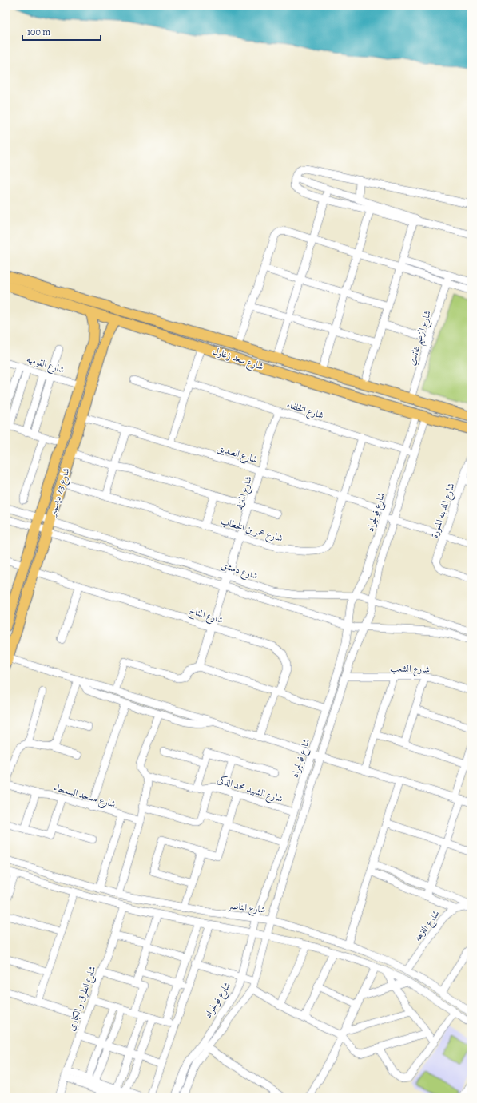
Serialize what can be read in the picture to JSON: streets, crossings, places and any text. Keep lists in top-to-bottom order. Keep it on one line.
{"streets":{"main road":["شارع سعد زغلول","شارع 23 ديسمبر"],"street":["شارع الزعيم غاندي","شارع القوميه","شارع الخلفاء","شارع الصديق","شارع المنزله","شارع المدينه المنورة","شارع فولجراد","شارع عمر بن الخطاب","شارع دمشق","شارع المناخ","شارع الشعب","شارع الشهيد محمد الذكى","شارع مسجد السمحاء","شارع الناصر","شارع النزهه","شارع الطرق و الكباري"]},"crossings":[["شارع الزعيم غاندي","شارع سعد زغلول"],["شارع سعد زغلول","شارع 23 ديسمبر"],["شارع سعد زغلول","شارع فولجراد"],["شارع القوميه","شارع 23 ديسمبر"],["شارع الخلفاء","شارع المنزله"],["شارع الخلفاء","شارع فولجراد"],["شارع الخلفاء","شارع عمر بن الخطاب"],["شارع الصديق","شارع 23 ديسمبر"],["شارع الصديق","شارع المنزله"],["شارع الصديق","شارع فولجراد"],["شارع الصديق","شارع عمر بن الخطاب"],["شارع 23 ديسمبر","شارع عمر بن الخطاب"],["شارع 23 ديسمبر","شارع دمشق"],["شارع 23 ديسمبر","شارع المناخ"],["شارع المنزله","شارع عمر بن الخطاب"],["شارع المنزله","شارع دمشق"],["شارع المنزله","شارع المناخ"],["شارع فولجراد","شارع دمشق"],["شارع فولجراد","شارع الشعب"],["شارع فولجراد","شارع الشهيد محمد الذكى"],["شارع فولجراد","شارع الناصر"],["شارع الناصر","شارع النزهه"]],"scale_bar":"100 m"}
